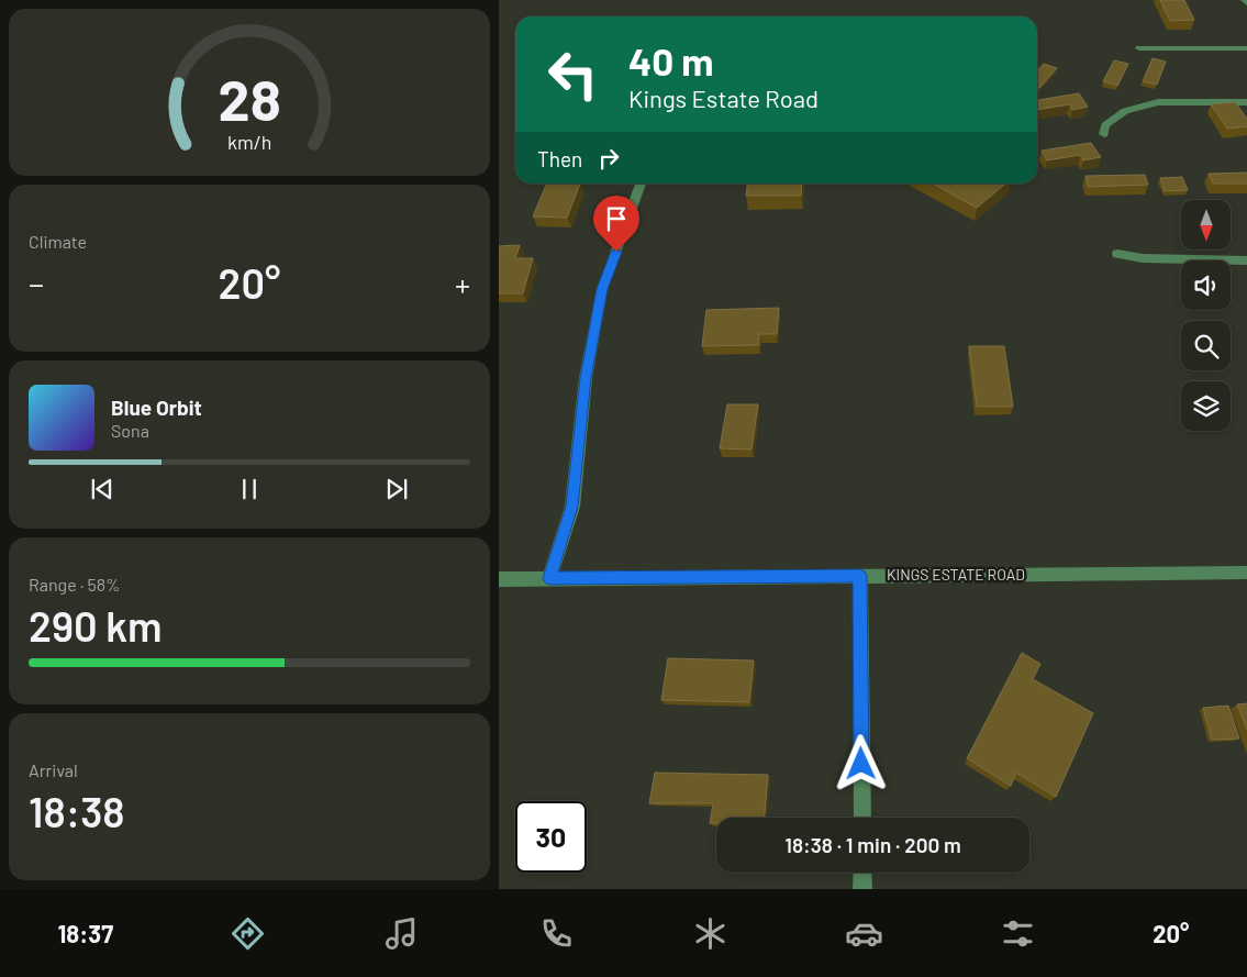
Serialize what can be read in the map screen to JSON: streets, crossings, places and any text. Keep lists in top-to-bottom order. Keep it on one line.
{"streets":{"street":["KINGS ESTATE ROAD"]},"north":"bottom","page":{"turn":["40 m","Kings Estate Road"],"then":"Then","tile":["Climate",["Range · 58%","290 km"],["Arrival","18:38"]],"heat":["−","20°","+"],"song":["Blue Orbit","Sona"],"limit":"30","trip":"18:38 · 1 min · 200 m","tabs":["18:37","20°"],"gauge":["28","km/h"]}}
